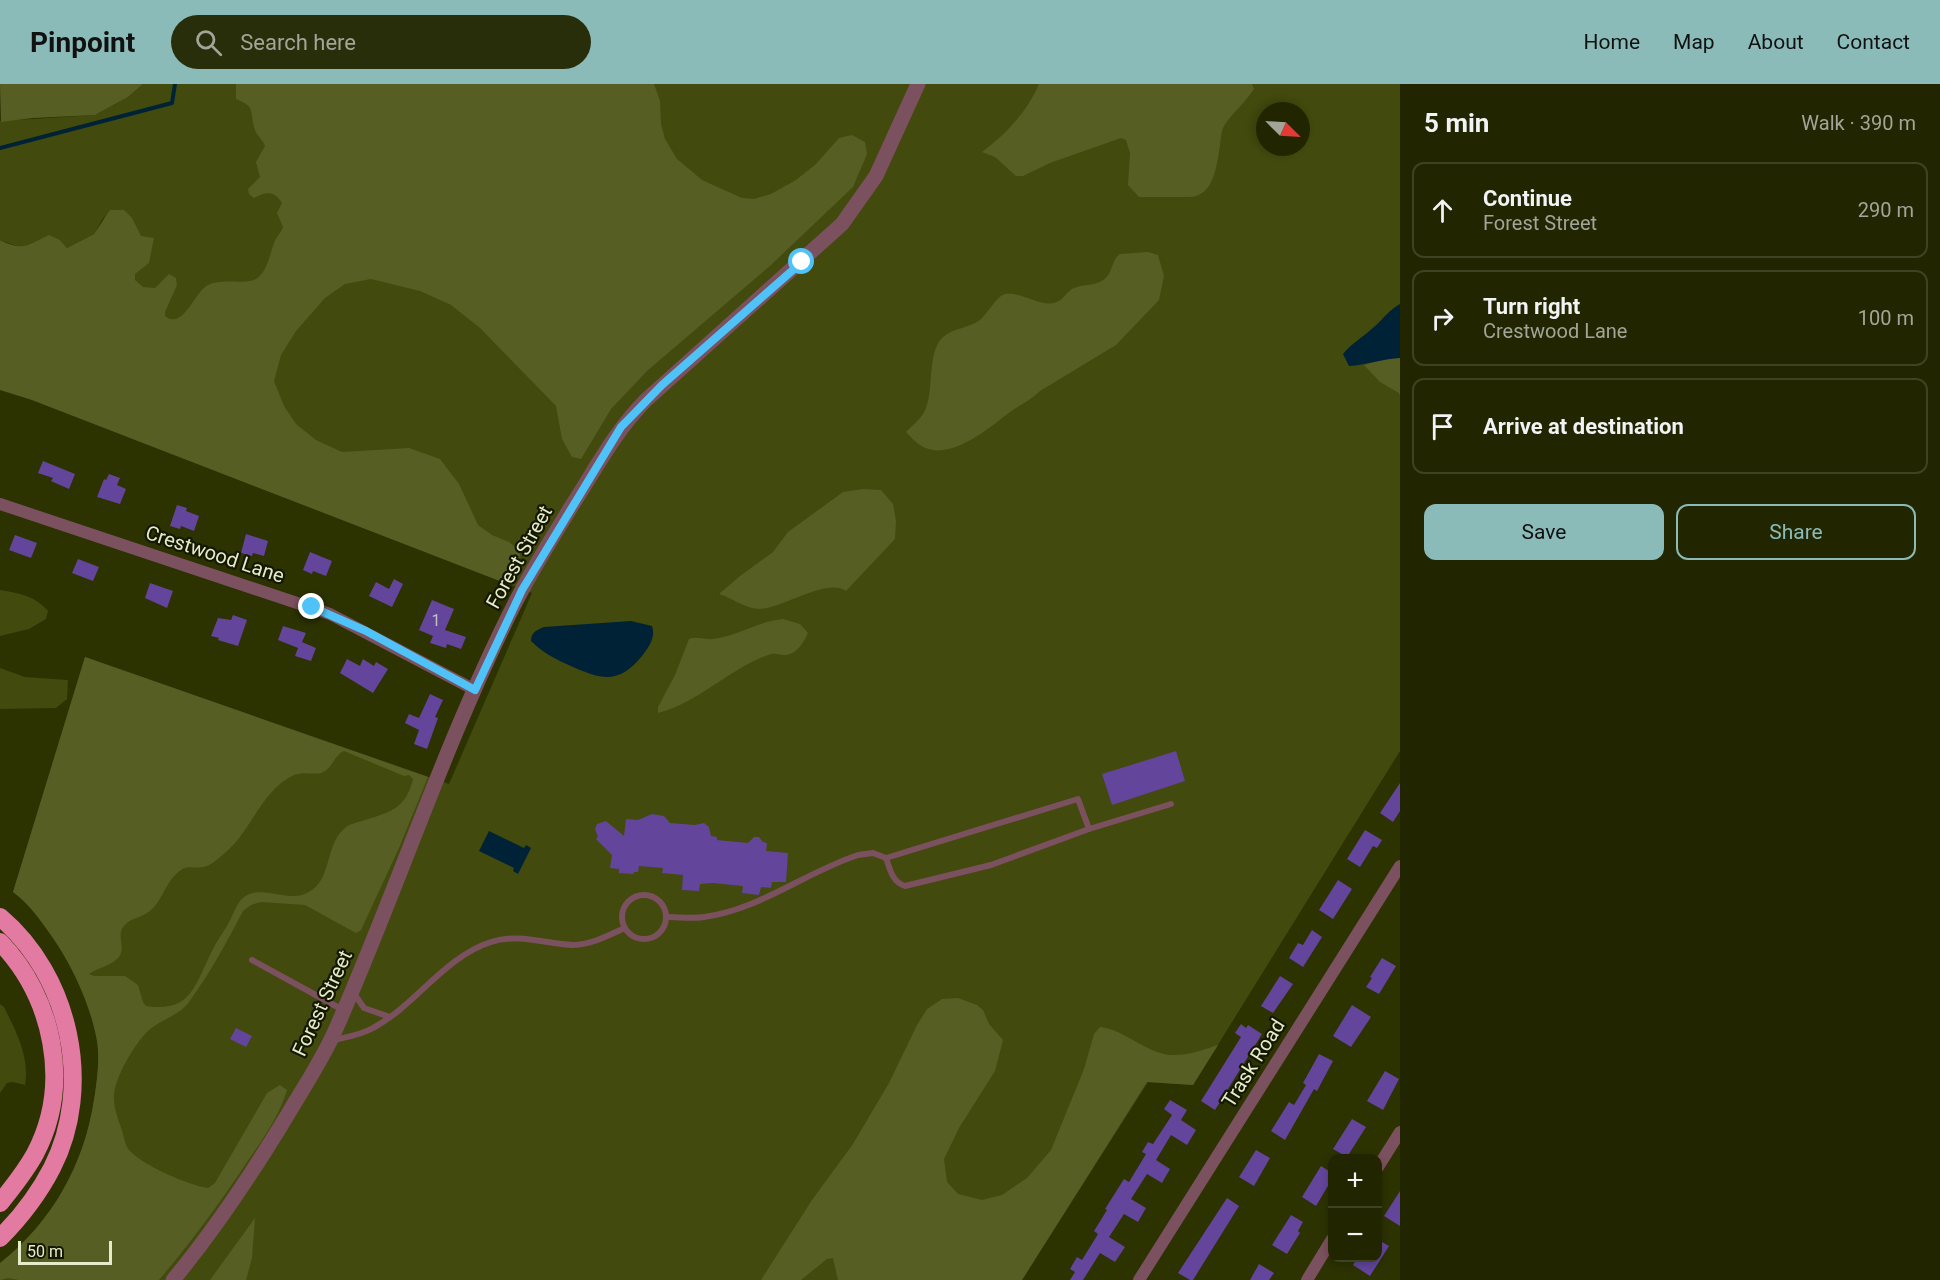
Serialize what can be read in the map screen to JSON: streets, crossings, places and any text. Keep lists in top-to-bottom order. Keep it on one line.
{"streets":{"street":["Crestwood Lane","Forest Street","Trask Road"]},"crossings":[["Crestwood Lane","Forest Street"]],"house_numbers":["1"],"scale_bar":"50 m","north":"bottom right","page":{"header":"Pinpoint","search":"Search here","nav":["Home","Map","About","Contact"],"heading":["5 min","Walk · 390 m"],"list":[["Continue","Forest Street","290 m"],["Turn right","Crestwood Lane","100 m"],"Arrive at destination"],"buttons":["Save","Share"],"map_buttons":["+","−"],"scale":"50 m"}}
